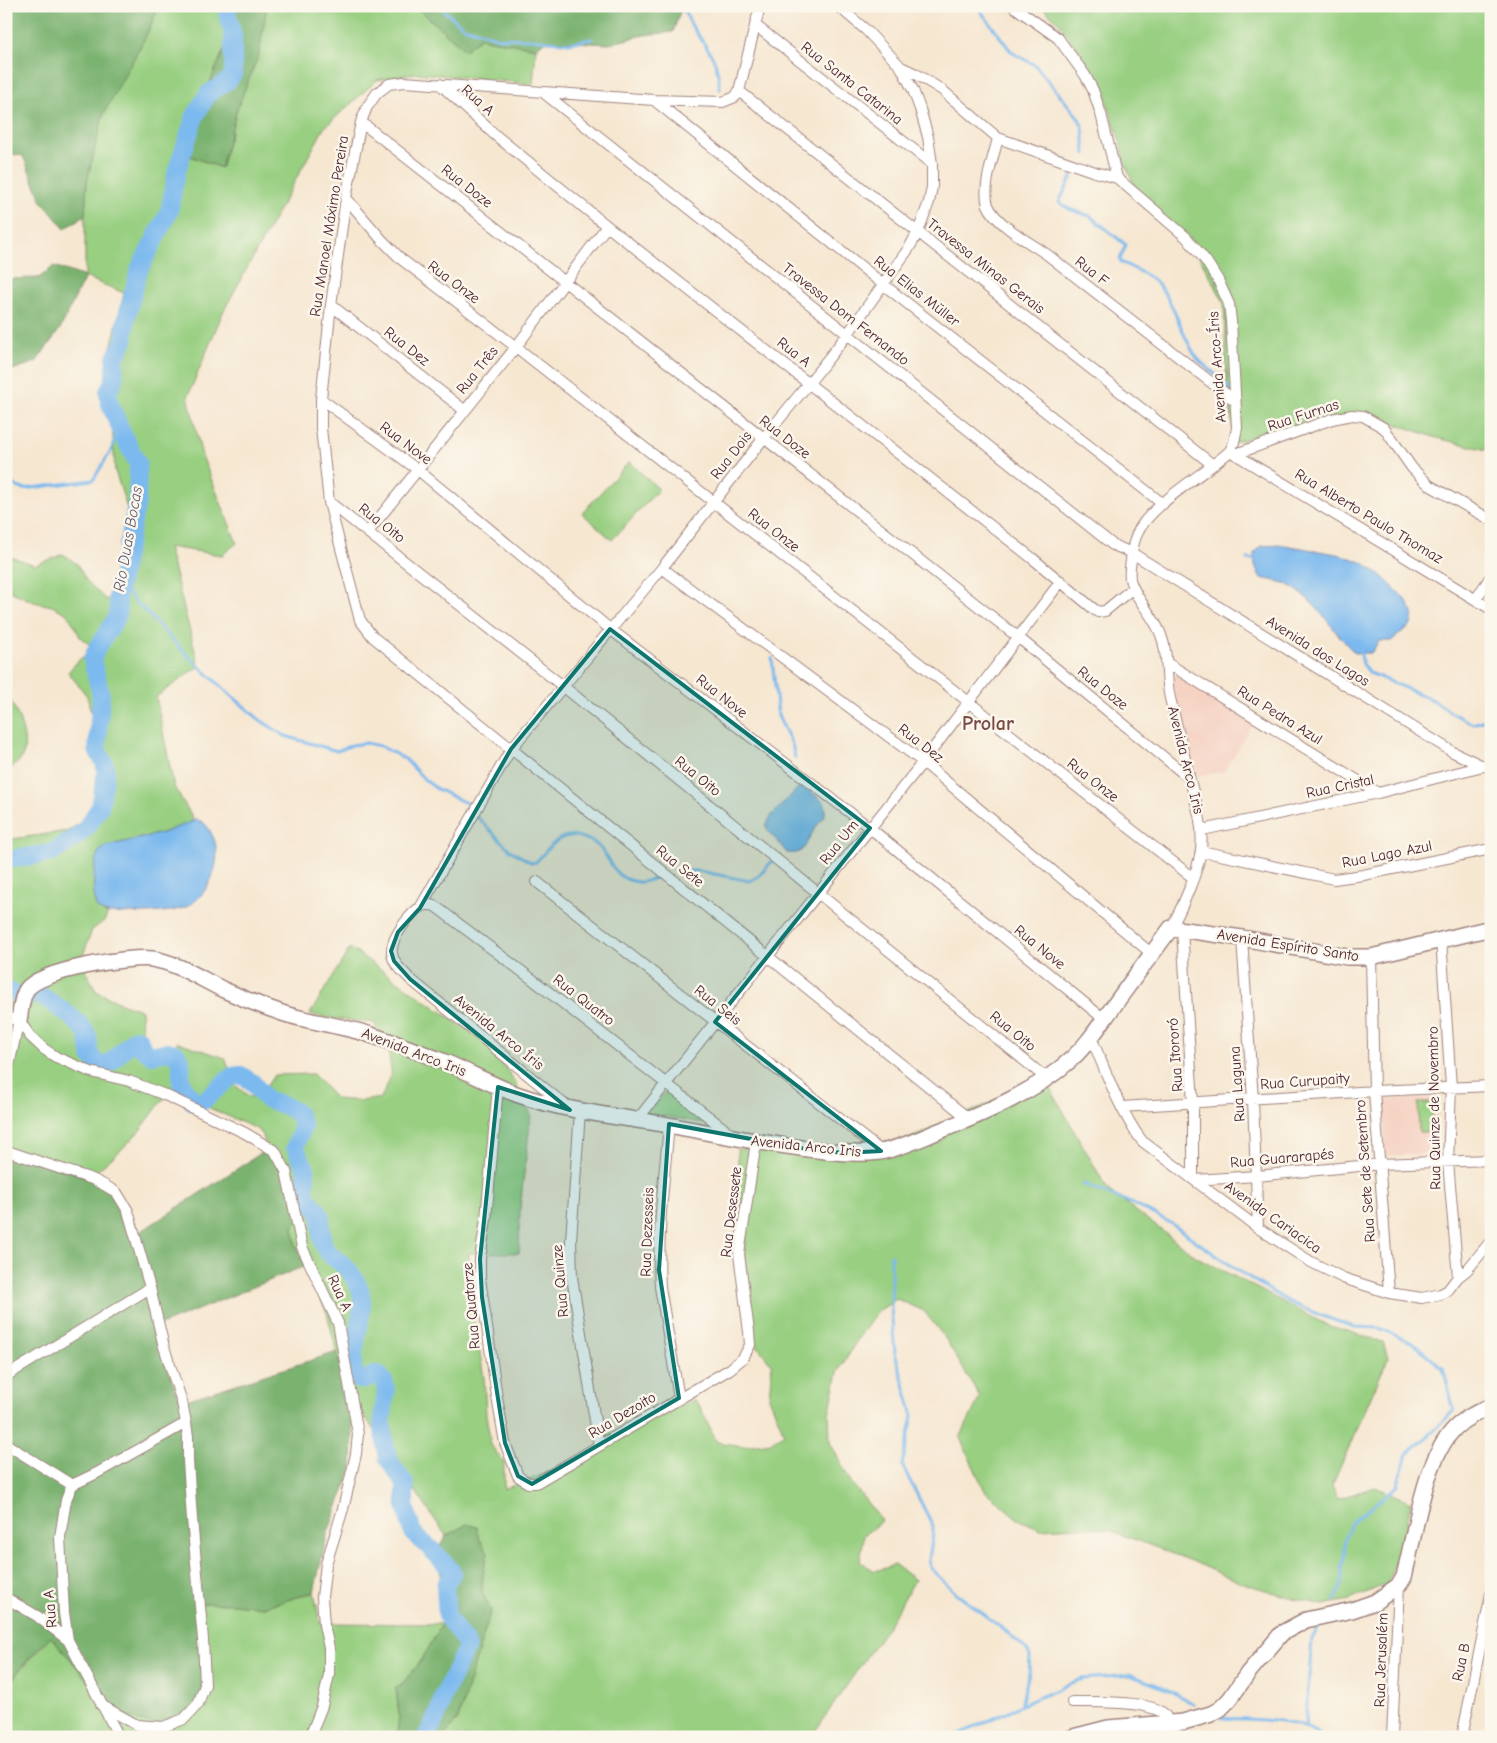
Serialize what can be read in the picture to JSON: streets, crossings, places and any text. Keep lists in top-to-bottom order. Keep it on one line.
{"streets":{"street":["Rua Santa Catarina","Rua A","Rua Doze","Rua Manoel Máximo Pereira","Travessa Minas Gerais","Rua F","Rua Onze","Rua Elias Müller","Travessa Dom Fernando","Rua Dez","Avenida Arco-Íris","Rua Três","Rua Furnas","Rua Nove","Rua Dois","Rua Alberto Paulo Thomaz","Rua Oito","Avenida dos Lagos","Rua Pedra Azul","Avenida Arco Iris","Rua Cristal","Rua Um","Rua Lago Azul","Rua Sete","Avenida Espírito Santo","Rua Quatro","Rua Seis","Avenida Arco Íris","Rua Itororó","Rua Curupaity","Rua Laguna","Rua Quinze de Novembro","Rua Guararapés","Rua Sete de Setembro","Rua Desessete","Avenida Cariacica","Rua Dezesseis","Rua Quinze","Rua Quatorze","Rua Dezoito","Rua Jerusalém","Rua B"]},"crossings":[["Rua Santa Catarina","Rua Dois"],["Rua A","Rua Manoel Máximo Pereira"],["Rua A","Rua Três"],["Rua A","Rua Dois"],["Rua A","Avenida Arco Iris"],["Rua A","Rua Um"],["Rua Doze","Rua Manoel Máximo Pereira"],["Rua Doze","Rua Três"],["Rua Doze","Rua Dois"],["Rua Doze","Avenida Arco Iris"],["Rua Doze","Rua Um"],["Rua Manoel Máximo Pereira","Travessa Minas Gerais"],["Rua Manoel Máximo Pereira","Rua Onze"],["Rua Manoel Máximo Pereira","Rua Elias Müller"],["Rua Manoel Máximo Pereira","Travessa Dom Fernando"],["Rua Manoel Máximo Pereira","Rua Dez"],["Rua Manoel Máximo Pereira","Rua Nove"],["Rua Manoel Máximo Pereira","Rua Oito"],["Rua Manoel Máximo Pereira","Rua Sete"],["Travessa Minas Gerais","Rua Dois"],["Rua F","Avenida Arco-Íris"],["Rua Onze","Rua Três"],["Rua Onze","Rua Dois"],["Rua Onze","Avenida Arco Iris"],["Rua Onze","Rua Um"],["Rua Elias Müller","Rua Dois"],["Travessa Dom Fernando","Rua Dois"],["Travessa Dom Fernando","Avenida dos Lagos"],["Travessa Dom Fernando","Avenida Arco Iris"],["Rua Dez","Rua Três"],["Rua Dez","Rua Dois"],["Rua Dez","Avenida Arco Iris"],["Rua Dez","Rua Um"],["Avenida Arco-Íris","Rua Furnas"],["Avenida Arco-Íris","Rua Alberto Paulo Thomaz"],["Rua Três","Rua Nove"],["Rua Três","Rua Oito"],["Rua Furnas","Rua Alberto Paulo Thomaz"],["Rua Nove","Rua Dois"],["Rua Nove","Avenida Arco Iris"],["Rua Nove","Rua Um"],["Rua Dois","Rua Oito"],["Rua Dois","Rua Sete"],["Rua Dois","Rua Quatro"],["Rua Dois","Avenida Arco Íris"],["Rua Oito","Avenida Arco Iris"],["Rua Oito","Rua Um"],["Avenida dos Lagos","Avenida Arco Iris"],["Avenida dos Lagos","Rua Cristal"],["Rua Pedra Azul","Avenida Arco Iris"],["Rua Pedra Azul","Rua Cristal"],["Avenida Arco Iris","Rua Cristal"],["Avenida Arco Iris","Rua Um"],["Avenida Arco Iris","Rua Lago Azul"],["Avenida Arco Iris","Rua Sete"],["Avenida Arco Iris","Avenida Espírito Santo"],["Avenida Arco Iris","Rua Quatro"],["Avenida Arco Iris","Rua Seis"],["Avenida Arco Iris","Avenida Arco Íris"],["Avenida Arco Iris","Rua Itororó"],["Avenida Arco Iris","Rua Desessete"],["Avenida Arco Iris","Avenida Cariacica"],["Avenida Arco Iris","Rua Dezesseis"],["Avenida Arco Iris","Rua Quinze"],["Avenida Arco Iris","Rua Quatorze"],["Rua Um","Rua Sete"],["Rua Um","Rua Quatro"],["Rua Um","Rua Seis"],["Avenida Espírito Santo","Rua Itororó"],["Avenida Espírito Santo","Rua Laguna"],["Avenida Espírito Santo","Rua Quinze de Novembro"],["Avenida Espírito Santo","Rua Sete de Setembro"],["Rua Quatro","Avenida Arco Íris"],["Avenida Arco Íris","Rua Quinze"],["Rua Itororó","Rua Curupaity"],["Rua Itororó","Rua Guararapés"],["Rua Itororó","Avenida Cariacica"],["Rua Curupaity","Rua Laguna"],["Rua Curupaity","Rua Quinze de Novembro"],["Rua Curupaity","Rua Sete de Setembro"],["Rua Curupaity","Avenida Cariacica"],["Rua Laguna","Rua Guararapés"],["Rua Laguna","Avenida Cariacica"],["Rua Quinze de Novembro","Rua Guararapés"],["Rua Quinze de Novembro","Avenida Cariacica"],["Rua Guararapés","Rua Sete de Setembro"],["Rua Guararapés","Avenida Cariacica"],["Rua Sete de Setembro","Avenida Cariacica"],["Rua Desessete","Rua Dezoito"],["Rua Dezesseis","Rua Dezoito"],["Rua Quinze","Rua Dezoito"],["Rua Quatorze","Rua Dezoito"]],"districts":["Prolar"],"water":["Rio Duas Bocas"]}
